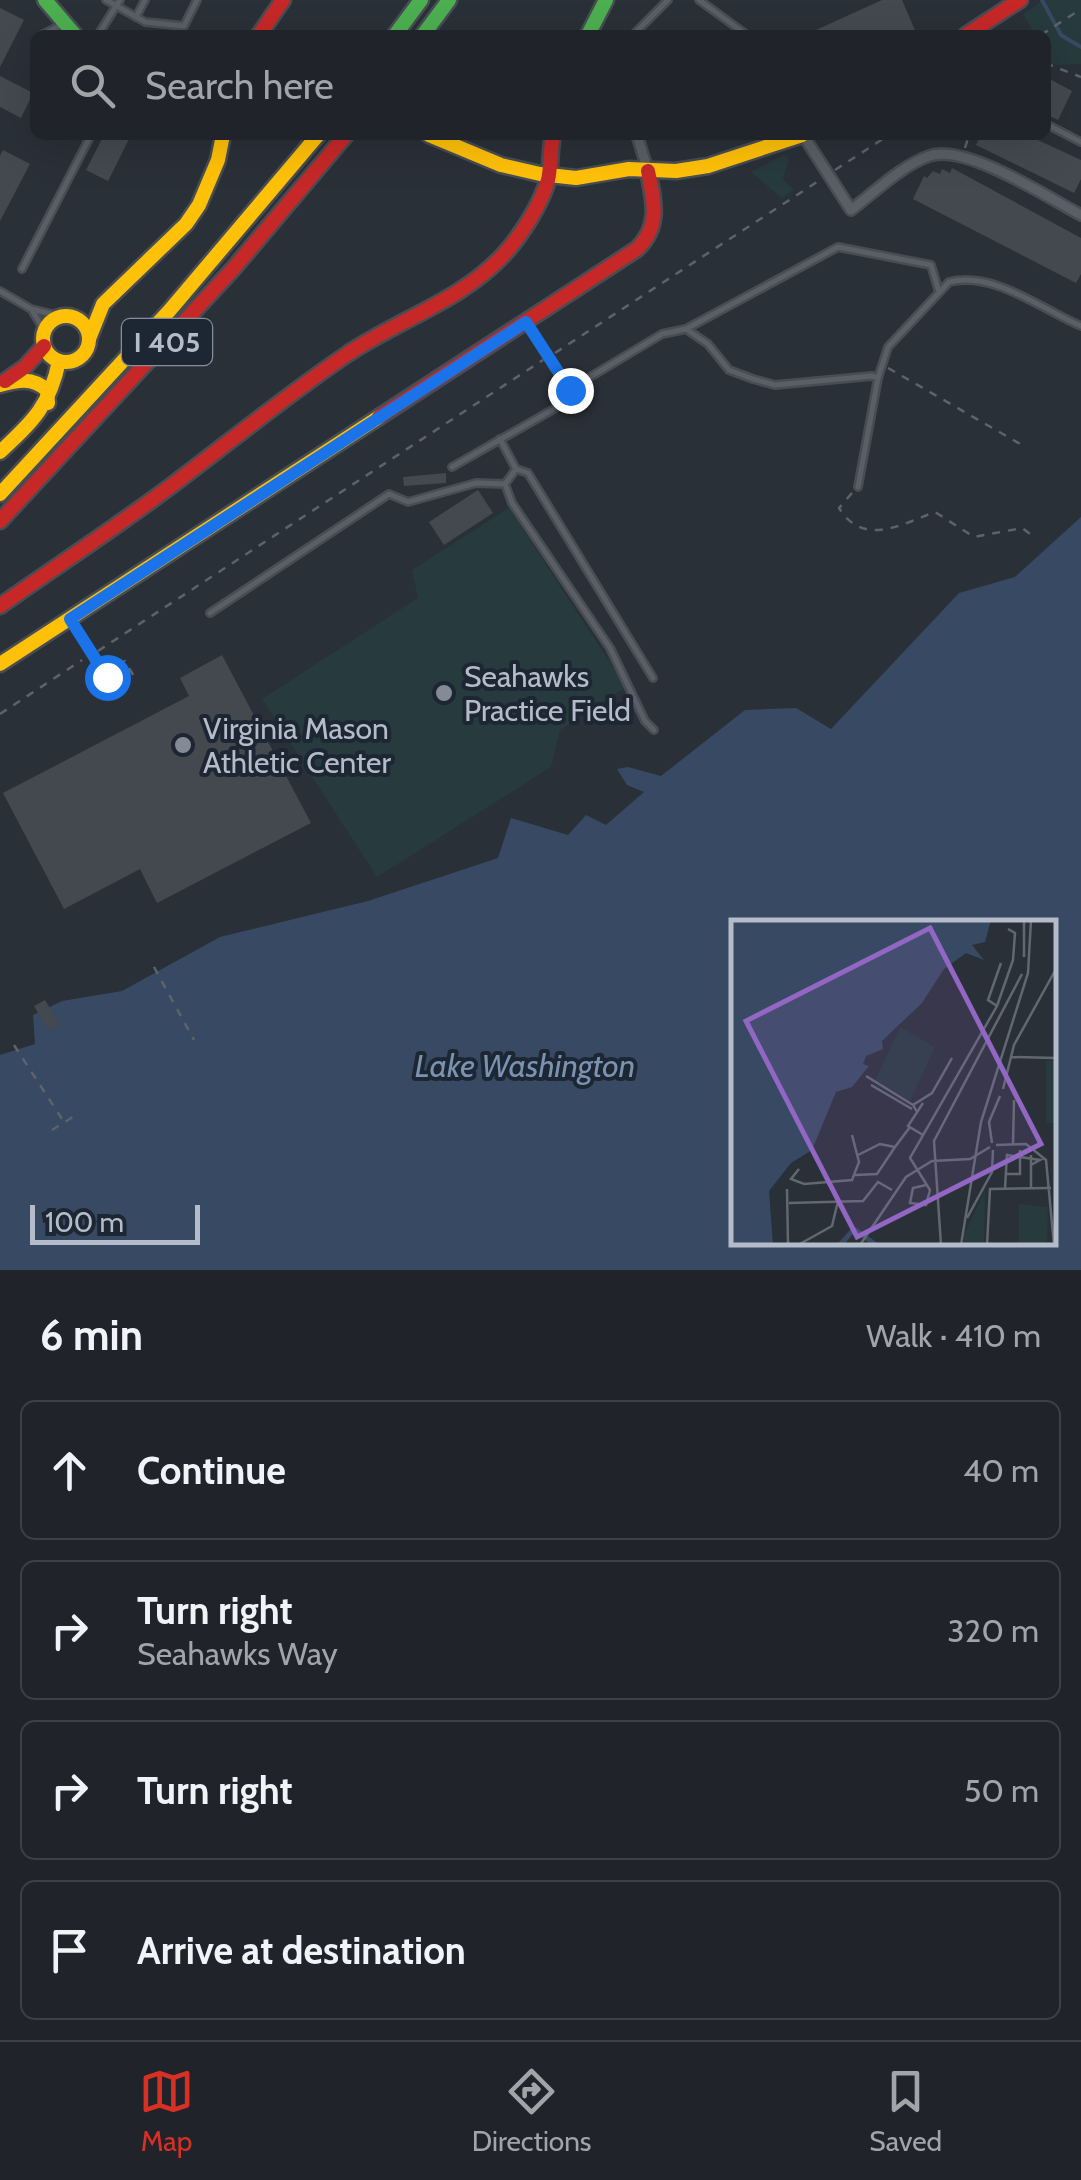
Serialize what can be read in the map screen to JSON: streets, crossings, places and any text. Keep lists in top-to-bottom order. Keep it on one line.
{"streets":{"main road":["I 405"]},"water":["Lake Washington"],"places":["Seahawks Practice Field","Virginia Mason Athletic Center"],"scale_bar":"100 m","page":{"search":"Search here","scale":"100 m","heading":["6 min","Walk · 410 m"],"list":[["Continue","40 m"],["Turn right","Seahawks Way","320 m"],["Turn right","50 m"],"Arrive at destination"],"nav":["Map","Directions","Saved"]}}
